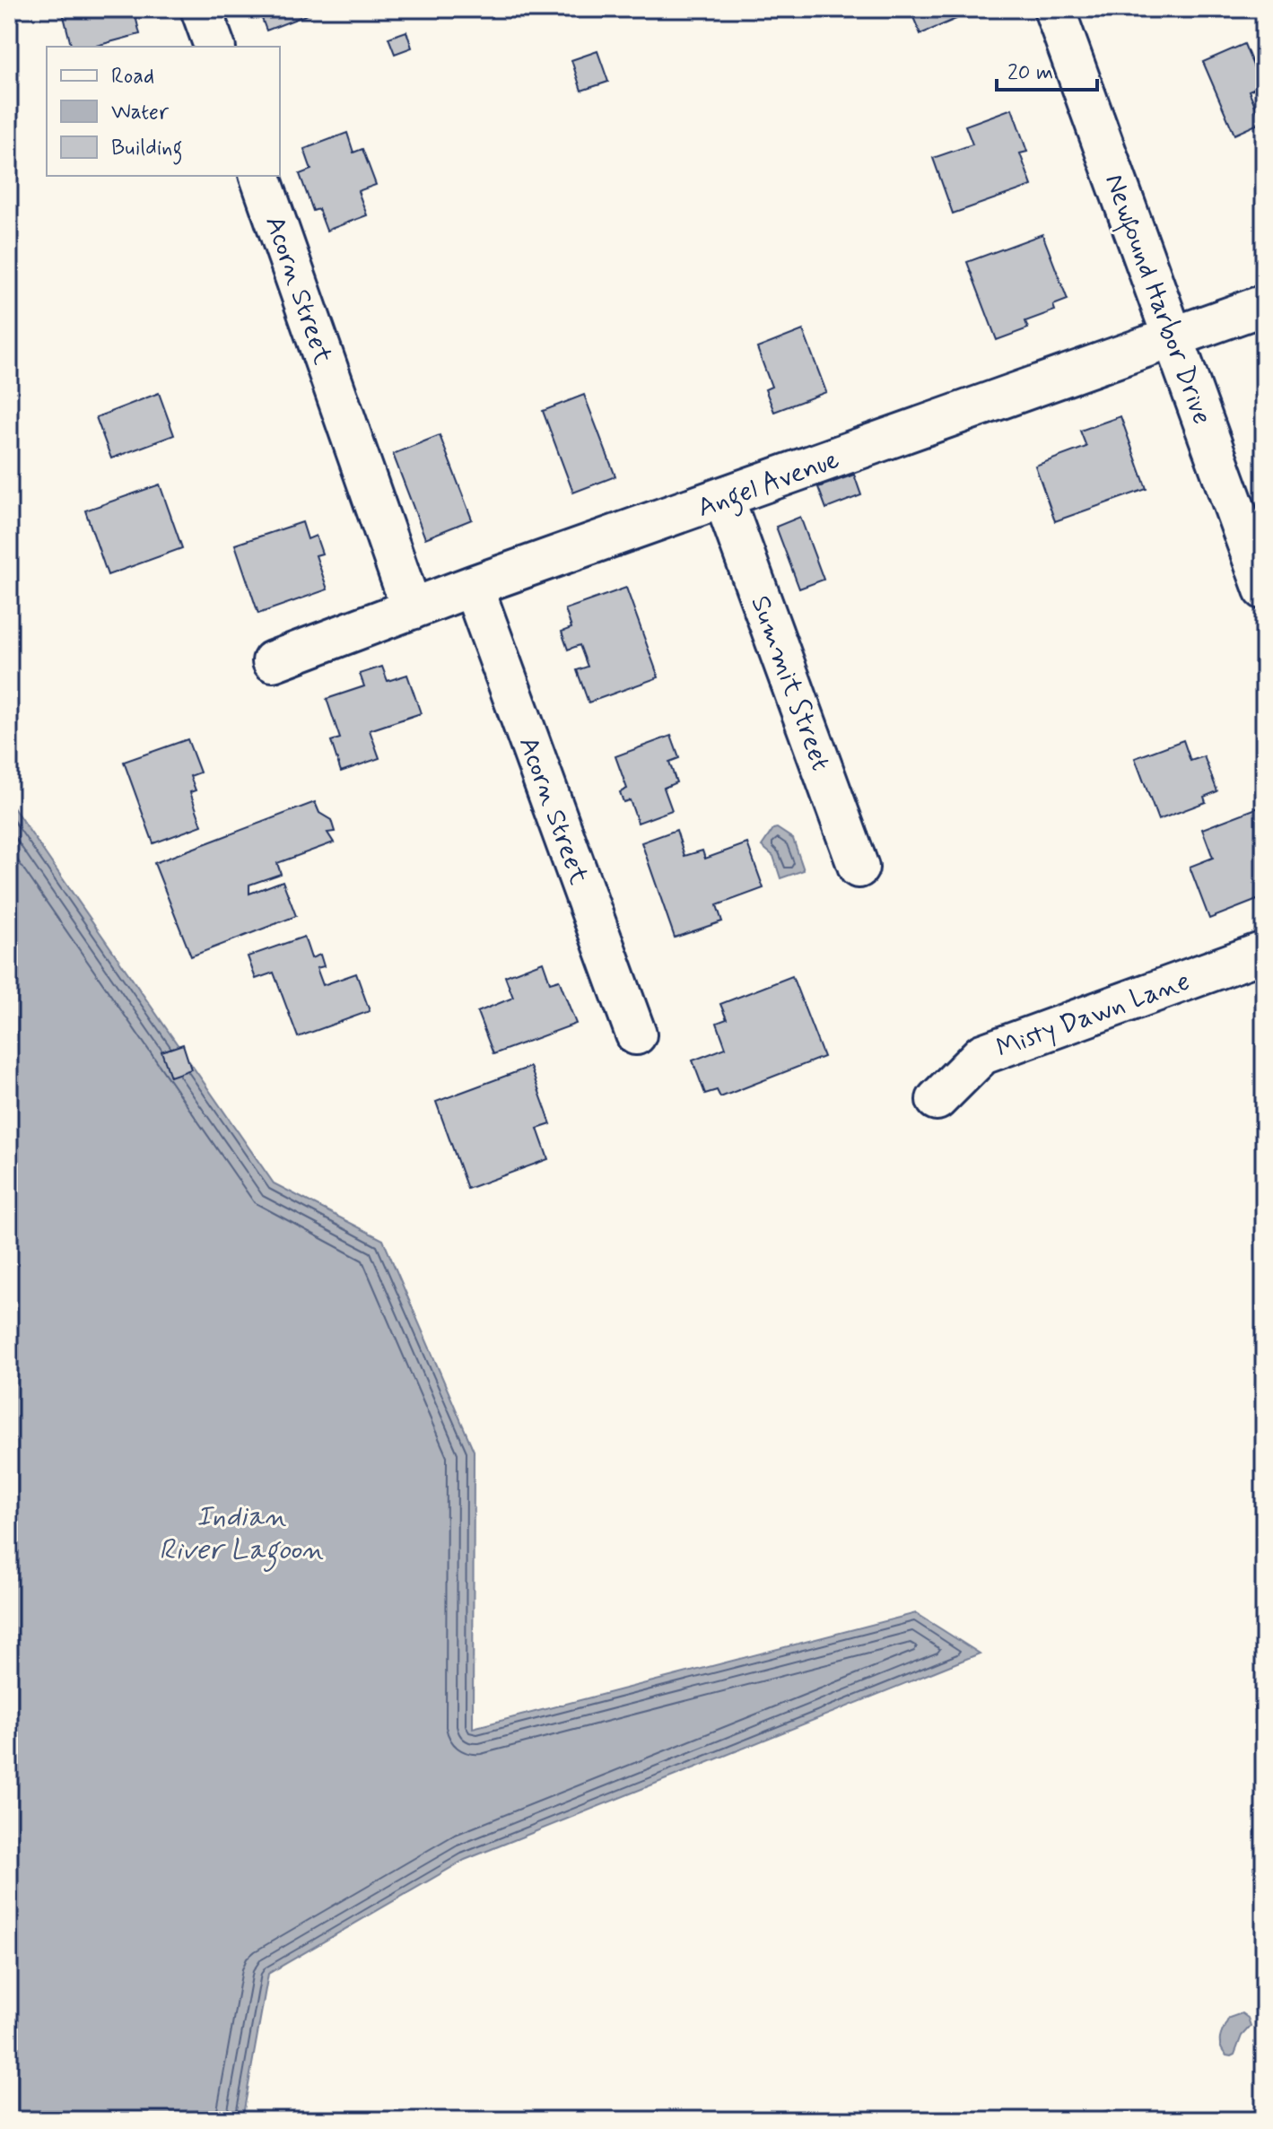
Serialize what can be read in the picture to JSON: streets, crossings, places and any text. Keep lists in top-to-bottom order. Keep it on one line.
{"streets":{"street":["Acorn Street","Newfound Harbor Drive","Angel Avenue","Summit Street","Misty Dawn Lane"]},"crossings":[["Acorn Street","Angel Avenue"],["Newfound Harbor Drive","Angel Avenue"],["Angel Avenue","Summit Street"]],"water":["Indian River Lagoon"],"legend":["Road","Water","Building"],"scale_bar":"20 m"}
